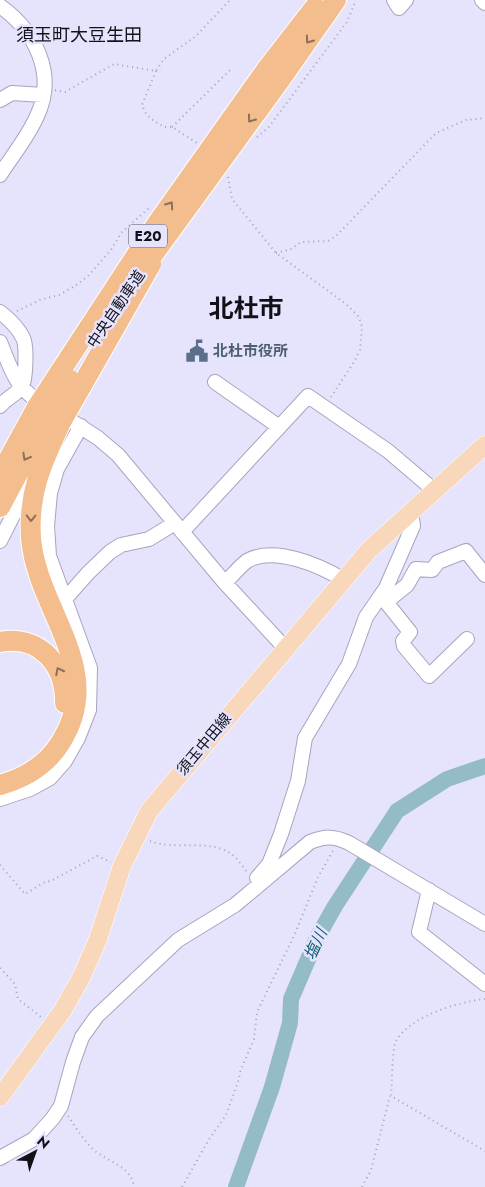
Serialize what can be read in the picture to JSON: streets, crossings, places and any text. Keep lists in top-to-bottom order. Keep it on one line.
{"streets":{"highway":["E20","中央自動車道"],"main road":["須玉中田線"]},"districts":["須玉町大豆生田","北杜市"],"water":["塩川"],"places":{"public building":["北杜市役所"]},"north":"top right"}
